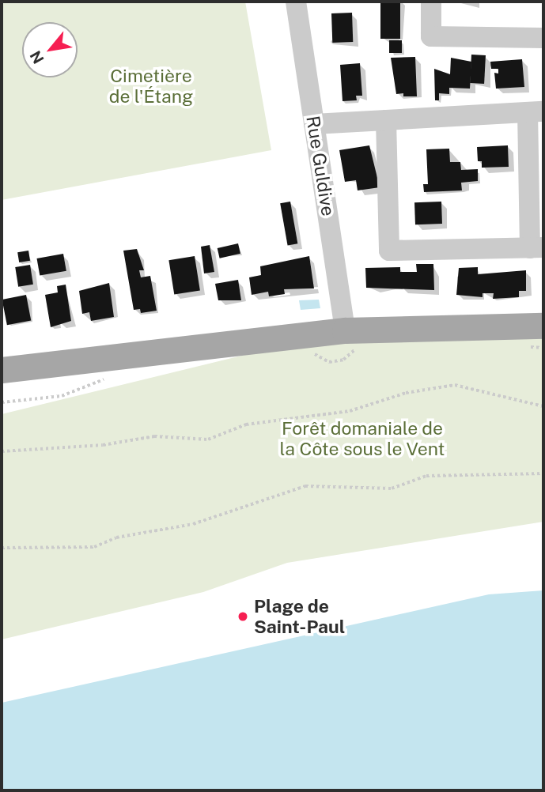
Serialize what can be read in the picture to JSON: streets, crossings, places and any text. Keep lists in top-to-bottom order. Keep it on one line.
{"streets":{"street":["Rue Guldive"]},"parks":["Cimetière de l'Étang","Forêt domaniale de la Côte sous le Vent"],"places":["Plage de Saint-Paul"],"north":"bottom left"}
